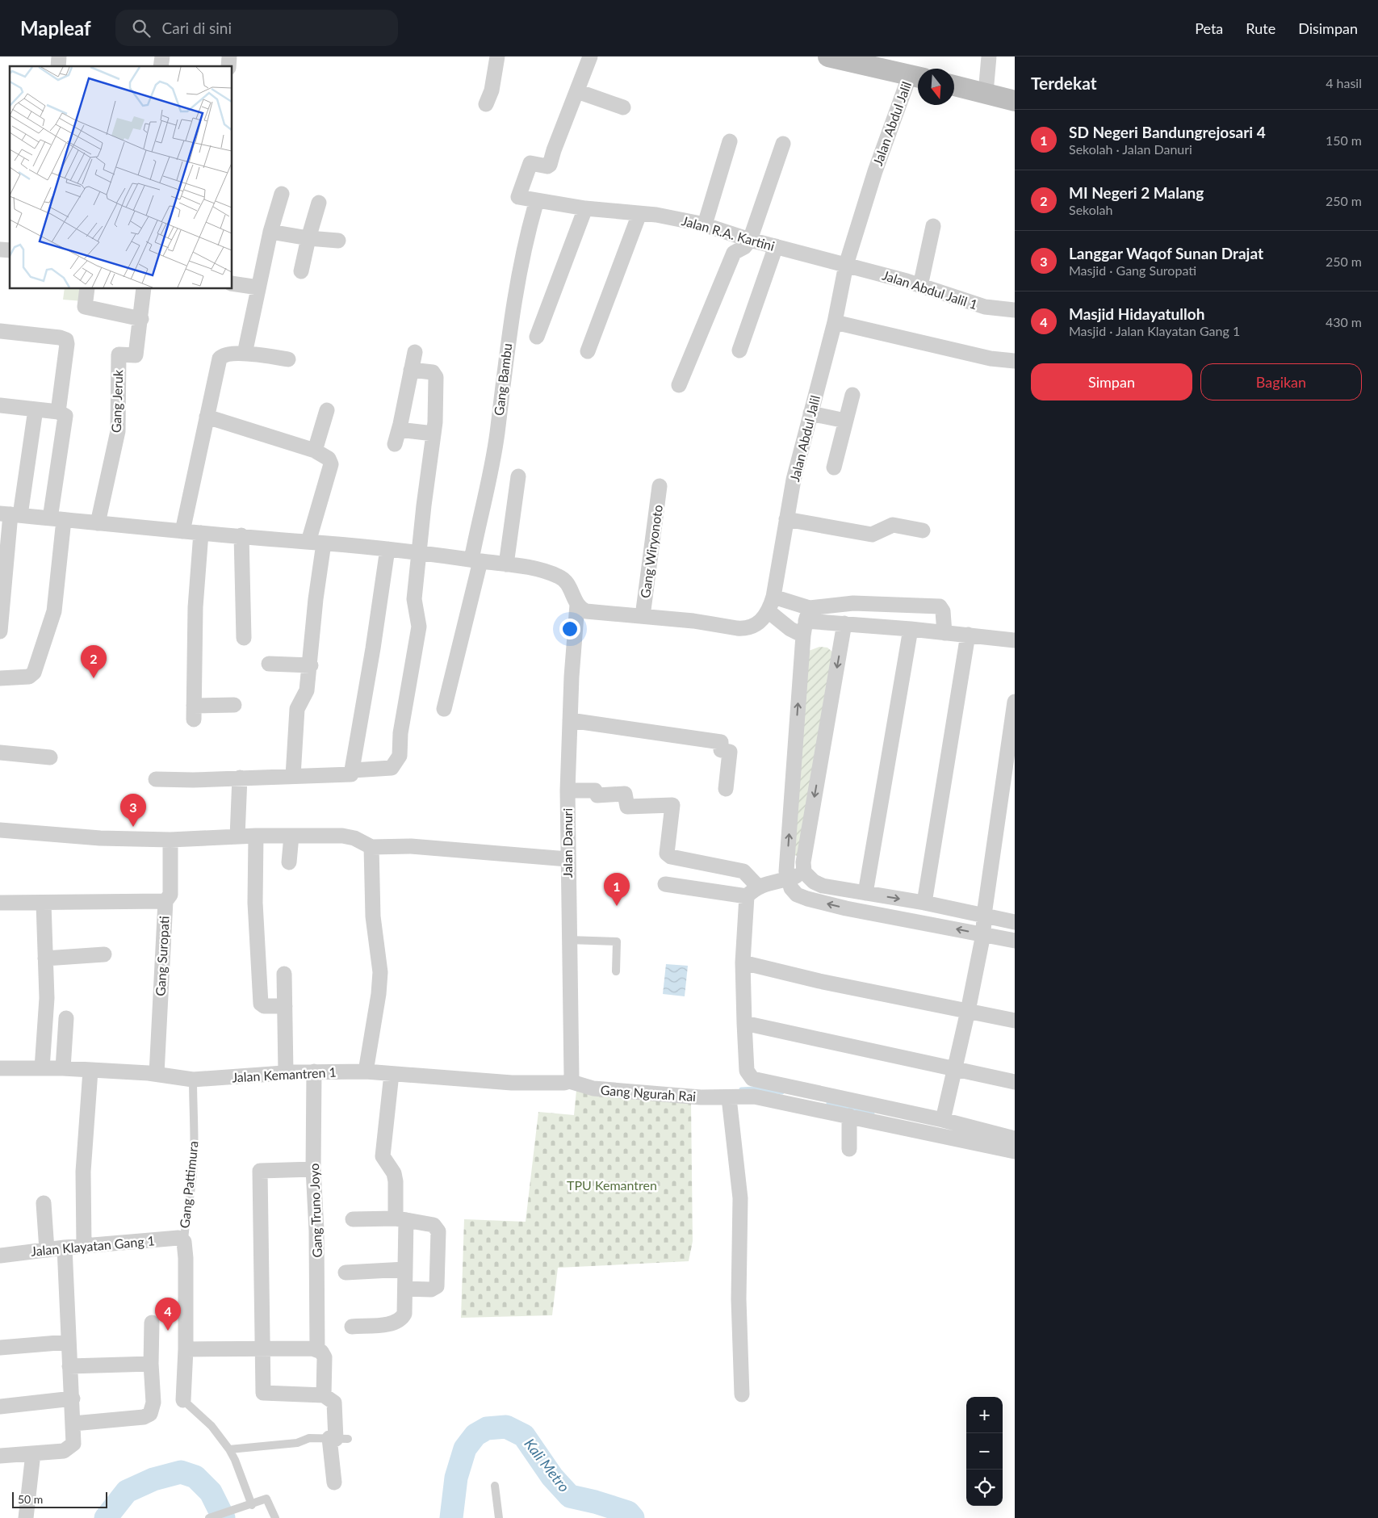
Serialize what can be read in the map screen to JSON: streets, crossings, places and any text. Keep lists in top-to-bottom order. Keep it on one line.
{"streets":{"street":["Jalan Abdul Jalil","Jalan R.A. Kartini","Jalan Abdul Jalil 1","Gang Bambu","Gang Jeruk","Gang Wiryonoto","Jalan Danuri","Gang Suropati","Jalan Kemantren 1","Gang Ngurah Rai","Gang Truno Joyo","Jalan Klayatan Gang 1"],"lane":["Gang Pattimura"]},"crossings":[["Jalan Abdul Jalil","Jalan R.A. Kartini"],["Jalan Abdul Jalil","Jalan Abdul Jalil 1"],["Jalan Abdul Jalil","Gang Wiryonoto"],["Jalan Abdul Jalil","Jalan Danuri"],["Jalan R.A. Kartini","Jalan Abdul Jalil 1"],["Jalan R.A. Kartini","Gang Bambu"],["Jalan Danuri","Jalan Kemantren 1"],["Jalan Danuri","Gang Ngurah Rai"],["Gang Suropati","Jalan Kemantren 1"],["Jalan Kemantren 1","Gang Ngurah Rai"],["Jalan Kemantren 1","Gang Pattimura"],["Jalan Kemantren 1","Gang Truno Joyo"],["Gang Pattimura","Jalan Klayatan Gang 1"]],"water":["Kali Metro"],"parks":["TPU Kemantren"],"scale_bar":"50 m","north":"bottom","page":{"header":"Mapleaf","search":"Cari di sini","nav":["Peta","Rute","Disimpan"],"heading":["Terdekat","4 hasil"],"list":[{"mark":"1","name":"SD Negeri Bandungrejosari 4","note":"Sekolah · Jalan Danuri","value":"150 m"},{"mark":"2","name":"MI Negeri 2 Malang","note":"Sekolah","value":"250 m"},{"mark":"3","name":"Langgar Waqof Sunan Drajat","note":"Masjid · Gang Suropati","value":"250 m"},{"mark":"4","name":"Masjid Hidayatulloh","note":"Masjid · Jalan Klayatan Gang 1","value":"430 m"}],"buttons":["Simpan","Bagikan"],"pins":["2","3","1","4"],"map_buttons":["+","−"],"scale":"50 m"}}
